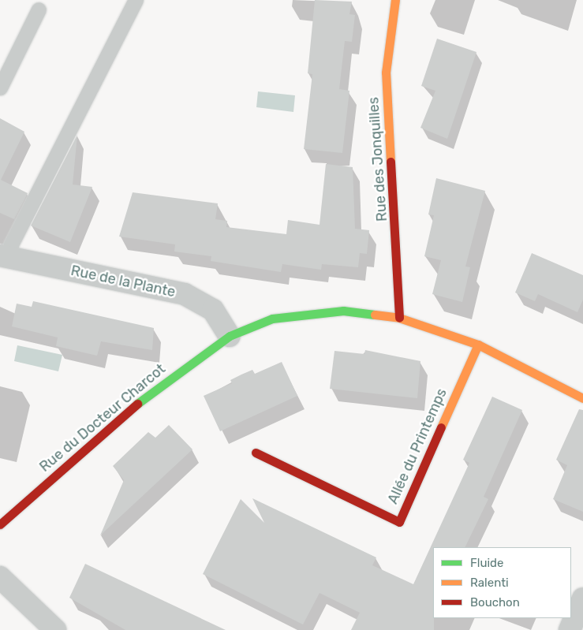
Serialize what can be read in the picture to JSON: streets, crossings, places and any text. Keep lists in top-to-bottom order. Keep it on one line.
{"streets":{"street":["Rue des Jonquilles","Rue de la Plante","Rue du Docteur Charcot","Allée du Printemps"]},"crossings":[["Rue des Jonquilles","Rue du Docteur Charcot"],["Rue de la Plante","Rue du Docteur Charcot"],["Rue du Docteur Charcot","Allée du Printemps"]],"legend":["Fluide","Ralenti","Bouchon"]}
